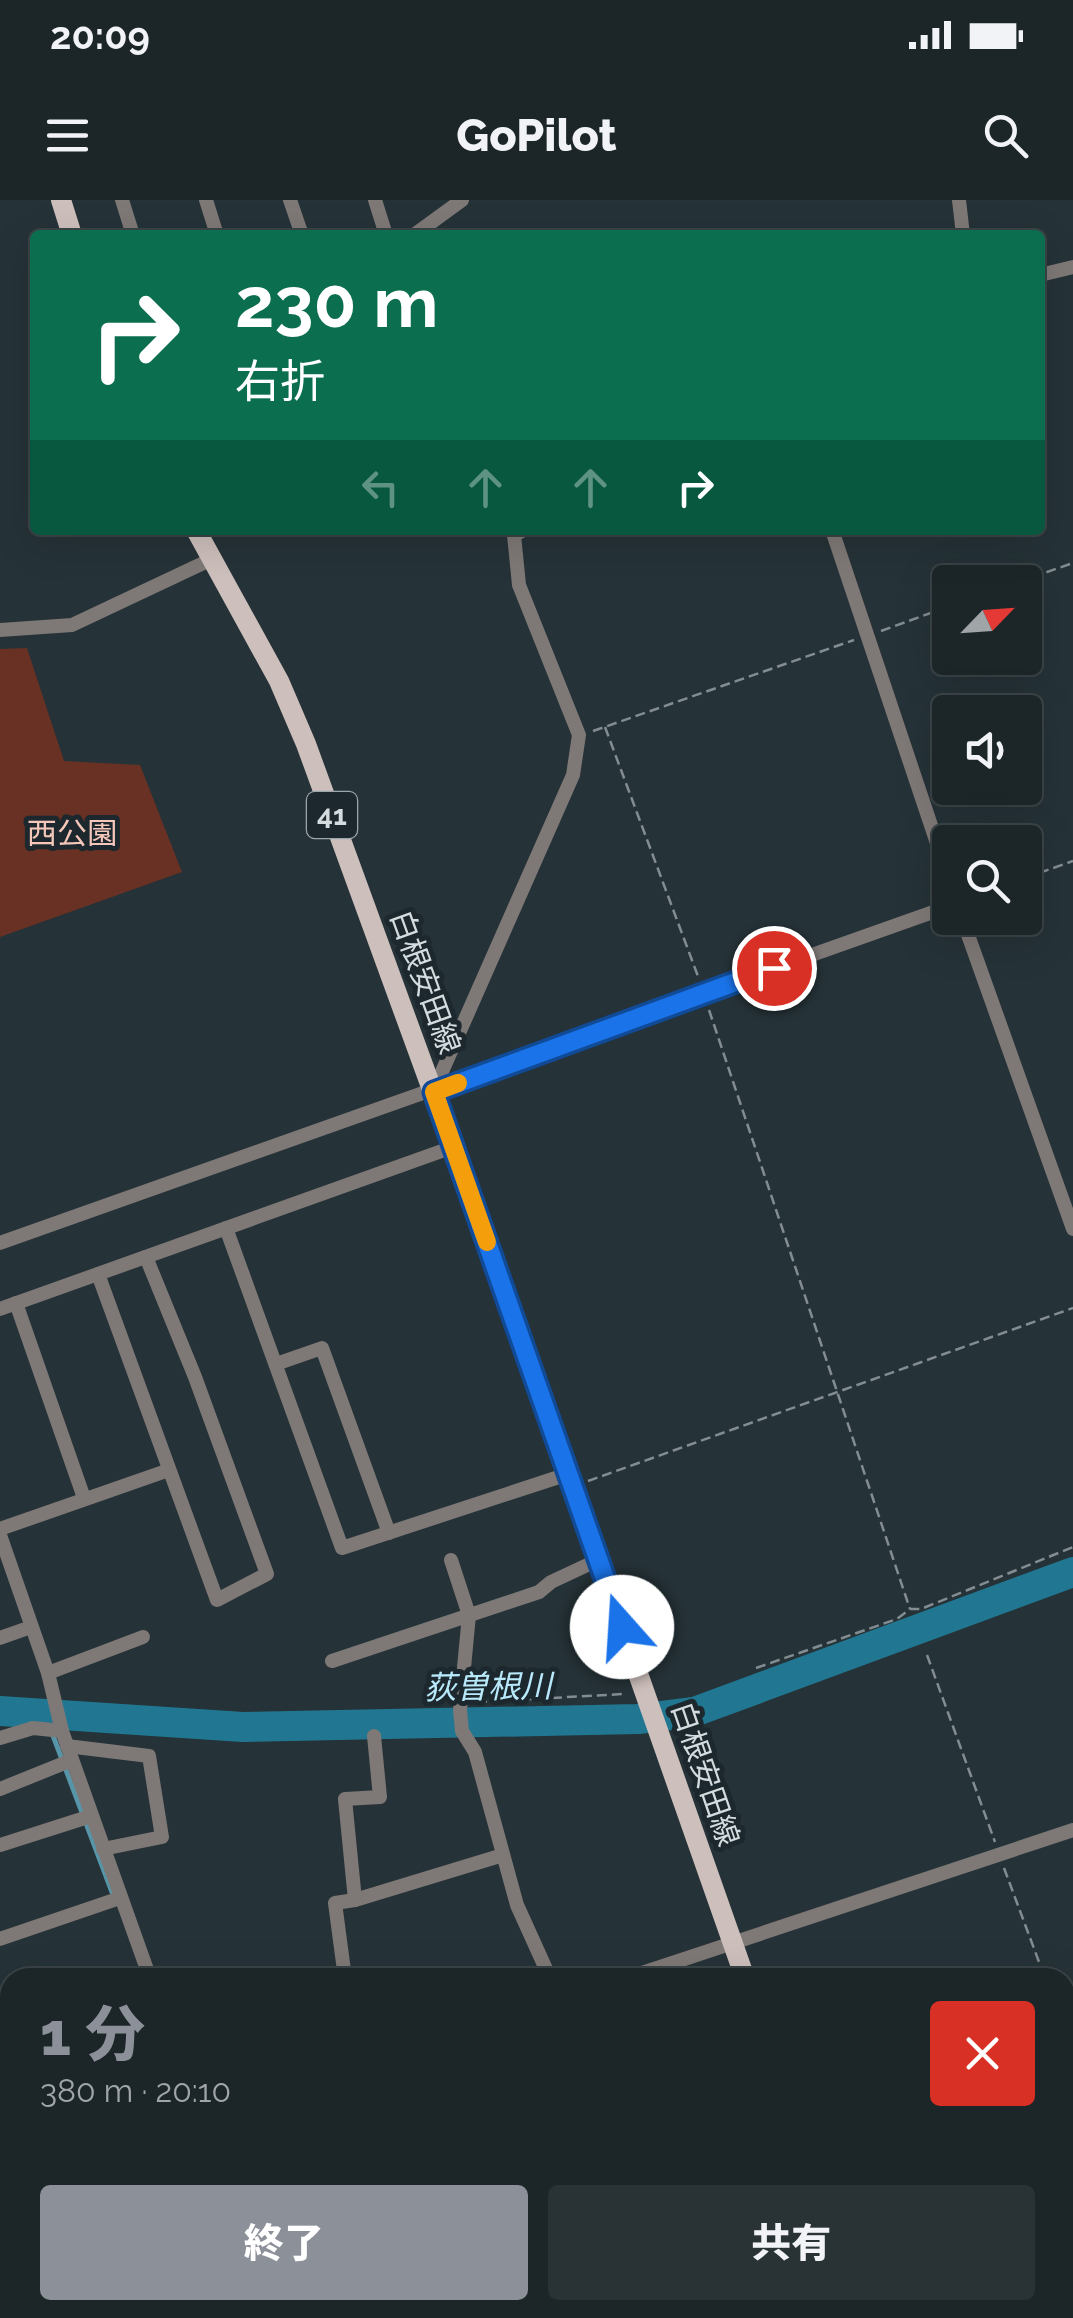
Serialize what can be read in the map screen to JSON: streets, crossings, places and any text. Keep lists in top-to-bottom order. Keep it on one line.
{"streets":{"main road":["41","白根安田線"]},"water":["荻曽根川"],"parks":["西公園"],"north":"top right","page":{"status":"20:09","header":"GoPilot","turn":["230 m","右折"],"heading":["1 分","380 m · 20:10"],"buttons":["終了","共有"]}}
